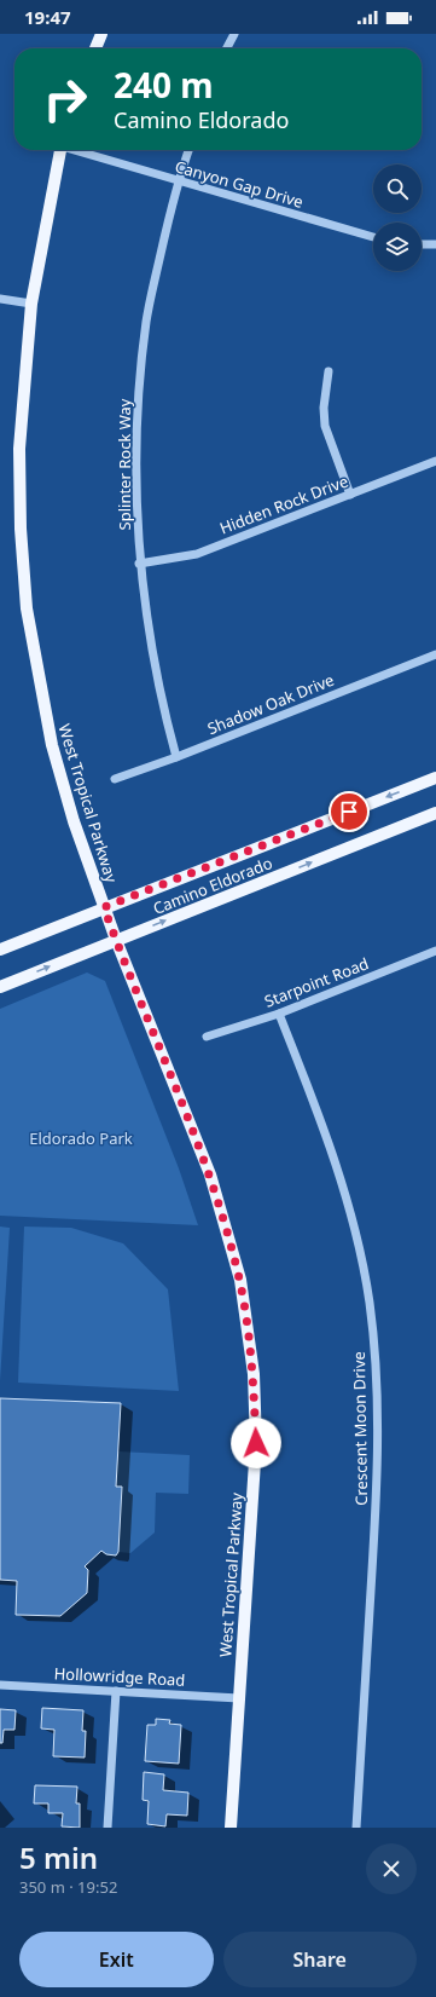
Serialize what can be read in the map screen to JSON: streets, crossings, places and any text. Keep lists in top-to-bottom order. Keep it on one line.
{"streets":{"main road":["West Tropical Parkway","Camino Eldorado"],"street":["Canyon Gap Drive","Splinter Rock Way","Hidden Rock Drive","Shadow Oak Drive","Starpoint Road","Crescent Moon Drive","Hollowridge Road"]},"crossings":[["Canyon Gap Drive","Splinter Rock Way"],["Splinter Rock Way","Hidden Rock Drive"],["Splinter Rock Way","Shadow Oak Drive"],["West Tropical Parkway","Camino Eldorado"],["West Tropical Parkway","Hollowridge Road"],["Starpoint Road","Crescent Moon Drive"]],"parks":["Eldorado Park"],"page":{"status":"19:47","turn":["240 m","Camino Eldorado"],"heading":["5 min","350 m · 19:52"],"buttons":["Exit","Share"]}}
